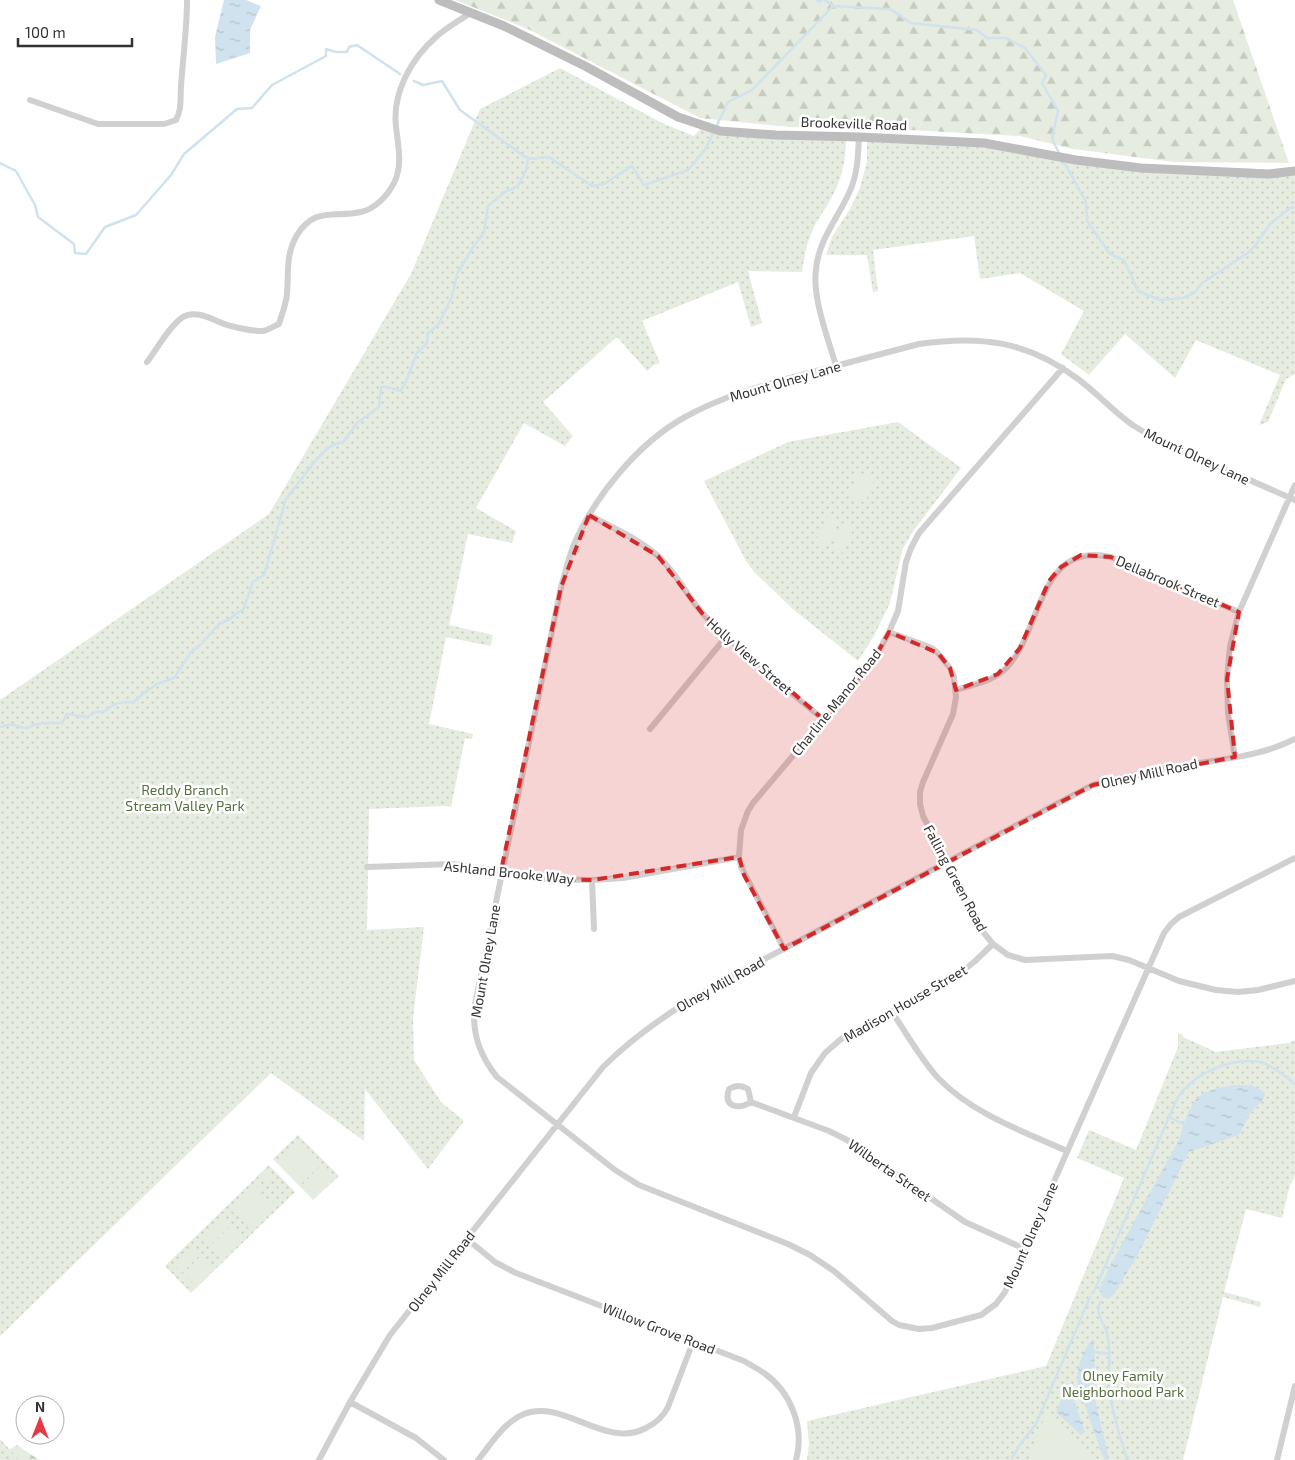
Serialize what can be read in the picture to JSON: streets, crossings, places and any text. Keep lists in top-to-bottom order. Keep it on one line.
{"streets":{"street":["Brookeville Road","Mount Olney Lane","Dellabrook Street","Holly View Street","Charline Manor Road","Olney Mill Road","Ashland Brooke Way","Falling Green Road","Madison House Street","Wilberta Street","Willow Grove Road"]},"crossings":[["Mount Olney Lane","Holly View Street"],["Mount Olney Lane","Charline Manor Road"],["Mount Olney Lane","Olney Mill Road"],["Mount Olney Lane","Ashland Brooke Way"],["Mount Olney Lane","Falling Green Road"],["Mount Olney Lane","Wilberta Street"],["Dellabrook Street","Falling Green Road"],["Holly View Street","Charline Manor Road"],["Charline Manor Road","Olney Mill Road"],["Charline Manor Road","Ashland Brooke Way"],["Charline Manor Road","Falling Green Road"],["Olney Mill Road","Falling Green Road"],["Olney Mill Road","Willow Grove Road"],["Falling Green Road","Madison House Street"],["Madison House Street","Wilberta Street"]],"parks":["Reddy Branch Stream Valley Park","Olney Family Neighborhood Park"],"scale_bar":"100 m","north":"top"}
